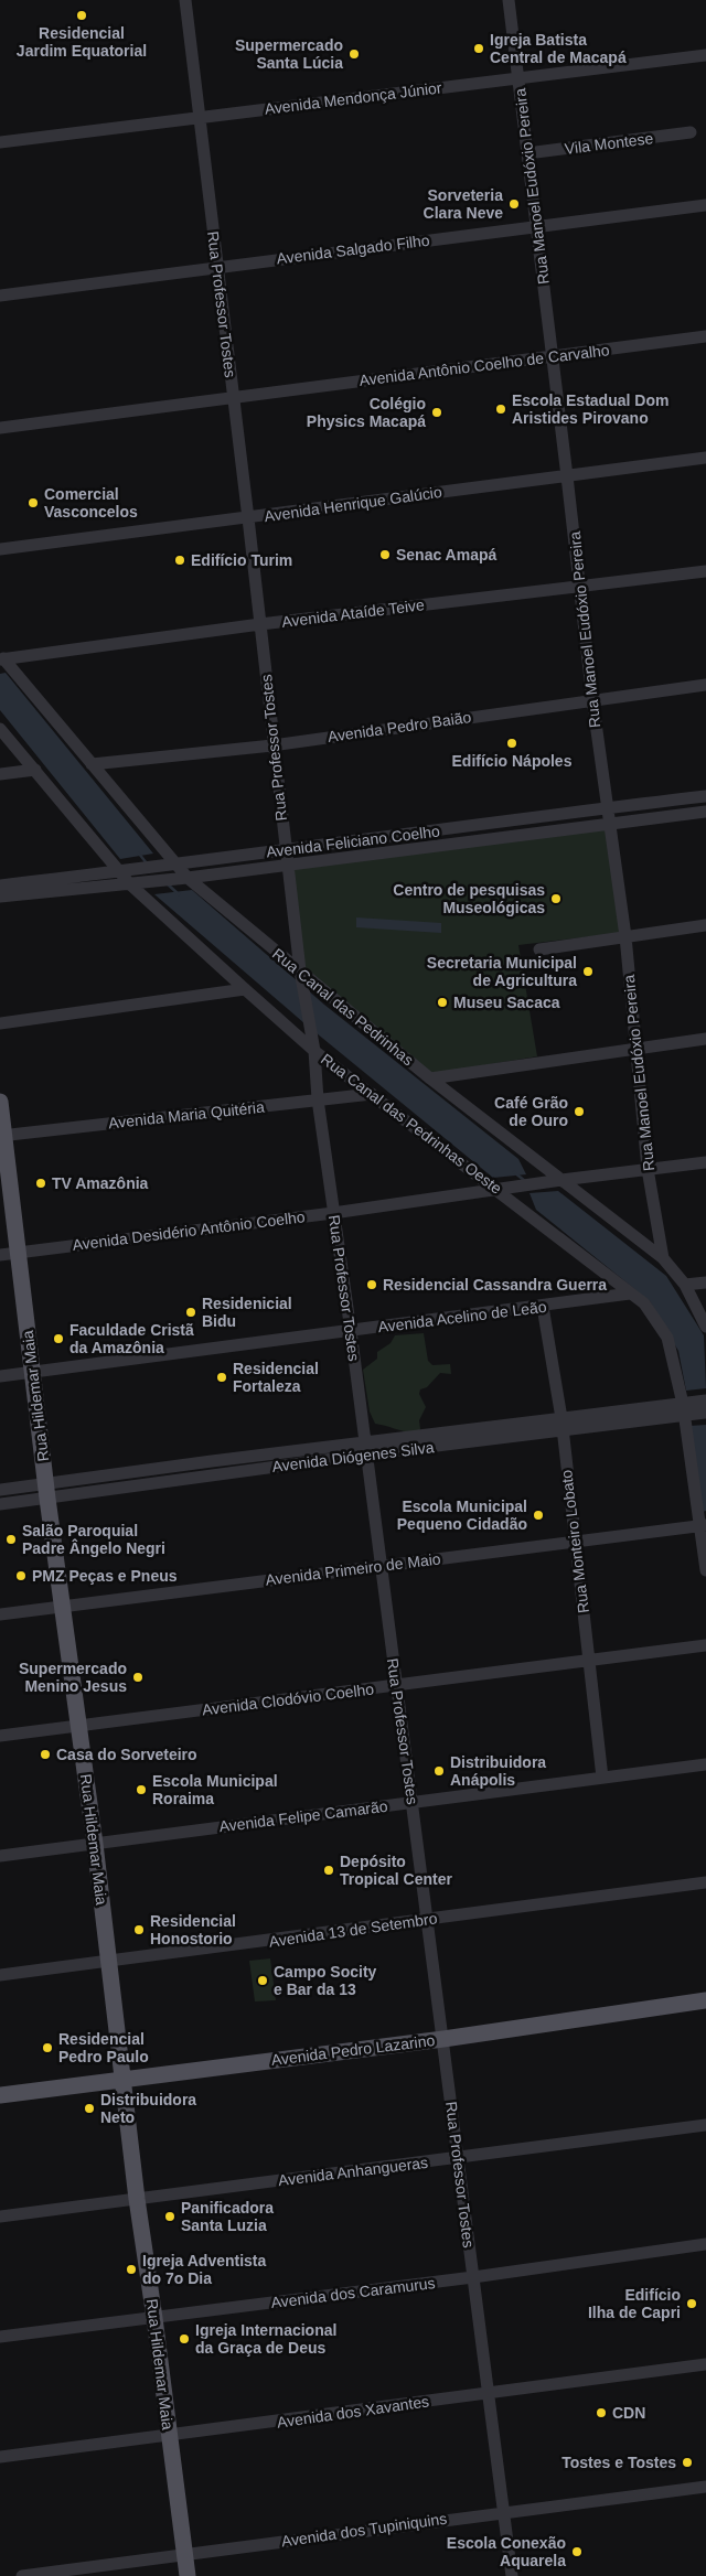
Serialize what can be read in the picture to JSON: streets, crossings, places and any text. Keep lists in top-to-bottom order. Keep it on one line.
{"streets":{"main road":["Rua Hildemar Maia","Avenida Pedro Lazarino"],"street":["Avenida Mendonça Júnior","Vila Montese","Rua Manoel Eudóxio Pereira","Avenida Salgado Filho","Rua Professor Tostes","Avenida Antônio Coelho de Carvalho","Avenida Henrique Galúcio","Avenida Ataíde Teive","Avenida Pedro Baião","Avenida Feliciano Coelho","Rua Canal das Pedrinhas","Avenida Maria Quitéria","Rua Canal das Pedrinhas Oeste","Avenida Desidério Antônio Coelho","Avenida Acelino de Leão","Avenida Diógenes Silva","Rua Monteiro Lobato","Avenida Primeiro de Maio","Avenida Clodóvio Coelho","Avenida Felipe Camarão","Avenida 13 de Setembro","Avenida Anhangueras","Avenida dos Caramurus","Avenida dos Xavantes","Avenida dos Tupiniquins"]},"crossings":[["Avenida Mendonça Júnior","Rua Manoel Eudóxio Pereira"],["Avenida Mendonça Júnior","Rua Professor Tostes"],["Vila Montese","Rua Manoel Eudóxio Pereira"],["Rua Manoel Eudóxio Pereira","Avenida Salgado Filho"],["Rua Manoel Eudóxio Pereira","Avenida Antônio Coelho de Carvalho"],["Rua Manoel Eudóxio Pereira","Avenida Henrique Galúcio"],["Rua Manoel Eudóxio Pereira","Avenida Ataíde Teive"],["Rua Manoel Eudóxio Pereira","Avenida Pedro Baião"],["Rua Manoel Eudóxio Pereira","Avenida Feliciano Coelho"],["Rua Manoel Eudóxio Pereira","Rua Canal das Pedrinhas"],["Rua Manoel Eudóxio Pereira","Avenida Desidério Antônio Coelho"],["Avenida Salgado Filho","Rua Professor Tostes"],["Rua Professor Tostes","Avenida Antônio Coelho de Carvalho"],["Rua Professor Tostes","Avenida Henrique Galúcio"],["Rua Professor Tostes","Avenida Ataíde Teive"],["Rua Professor Tostes","Avenida Pedro Baião"],["Rua Professor Tostes","Avenida Feliciano Coelho"],["Rua Professor Tostes","Rua Canal das Pedrinhas"],["Rua Professor Tostes","Avenida Maria Quitéria"],["Rua Professor Tostes","Rua Canal das Pedrinhas Oeste"],["Rua Professor Tostes","Avenida Desidério Antônio Coelho"],["Rua Professor Tostes","Avenida Acelino de Leão"],["Rua Professor Tostes","Avenida Diógenes Silva"],["Rua Professor Tostes","Avenida Primeiro de Maio"],["Rua Professor Tostes","Avenida Clodóvio Coelho"],["Rua Professor Tostes","Avenida Felipe Camarão"],["Rua Professor Tostes","Avenida 13 de Setembro"],["Rua Professor Tostes","Avenida Pedro Lazarino"],["Rua Professor Tostes","Avenida Anhangueras"],["Rua Professor Tostes","Avenida dos Caramurus"],["Rua Professor Tostes","Avenida dos Xavantes"],["Rua Professor Tostes","Avenida dos Tupiniquins"],["Avenida Ataíde Teive","Rua Canal das Pedrinhas"],["Avenida Pedro Baião","Rua Canal das Pedrinhas"],["Avenida Feliciano Coelho","Rua Canal das Pedrinhas"],["Avenida Feliciano Coelho","Rua Canal das Pedrinhas Oeste"],["Rua Canal das Pedrinhas","Avenida Desidério Antônio Coelho"],["Avenida Maria Quitéria","Rua Canal das Pedrinhas Oeste"],["Avenida Maria Quitéria","Rua Hildemar Maia"],["Rua Canal das Pedrinhas Oeste","Avenida Desidério Antônio Coelho"],["Rua Canal das Pedrinhas Oeste","Avenida Acelino de Leão"],["Rua Canal das Pedrinhas Oeste","Avenida Diógenes Silva"],["Rua Canal das Pedrinhas Oeste","Avenida Primeiro de Maio"],["Avenida Desidério Antônio Coelho","Rua Hildemar Maia"],["Avenida Acelino de Leão","Rua Hildemar Maia"],["Avenida Acelino de Leão","Rua Monteiro Lobato"],["Rua Hildemar Maia","Avenida Diógenes Silva"],["Rua Hildemar Maia","Avenida Primeiro de Maio"],["Rua Hildemar Maia","Avenida Clodóvio Coelho"],["Rua Hildemar Maia","Avenida Felipe Camarão"],["Rua Hildemar Maia","Avenida 13 de Setembro"],["Rua Hildemar Maia","Avenida Pedro Lazarino"],["Rua Hildemar Maia","Avenida Anhangueras"],["Rua Hildemar Maia","Avenida dos Caramurus"],["Rua Hildemar Maia","Avenida dos Xavantes"],["Rua Hildemar Maia","Avenida dos Tupiniquins"],["Avenida Diógenes Silva","Rua Monteiro Lobato"],["Rua Monteiro Lobato","Avenida Primeiro de Maio"],["Rua Monteiro Lobato","Avenida Clodóvio Coelho"],["Rua Monteiro Lobato","Avenida Felipe Camarão"]],"places":["Residencial Jardim Equatorial","Igreja Batista Central de Macapá","Supermercado Santa Lúcia","Sorveteria Clara Neve","Escola Estadual Dom Aristides Pirovano","Colégio Physics Macapá","Comercial Vasconcelos","Senac Amapá","Edifício Turim","Edifício Nápoles","Centro de pesquisas Museológicas","Secretaria Municipal de Agricultura","Museu Sacaca","Café Grão de Ouro","TV Amazônia","Residencial Cassandra Guerra","Residenicial Bidu","Faculdade Cristã da Amazônia","Residencial Fortaleza","Escola Municipal Pequeno Cidadão","Salão Paroquial Padre Ângelo Negri","PMZ Peças e Pneus","Supermercado Menino Jesus","Casa do Sorveteiro","Distribuidora Anápolis","Escola Municipal Roraima","Depósito Tropical Center","Residencial Honostorio","Campo Socity e Bar da 13","Residencial Pedro Paulo","Distribuidora Neto","Panificadora Santa Luzia","Igreja Adventista do 7o Dia","Edifício Ilha de Capri","Igreja Internacional da Graça de Deus","CDN","Tostes e Tostes","Escola Conexão Aquarela"]}
